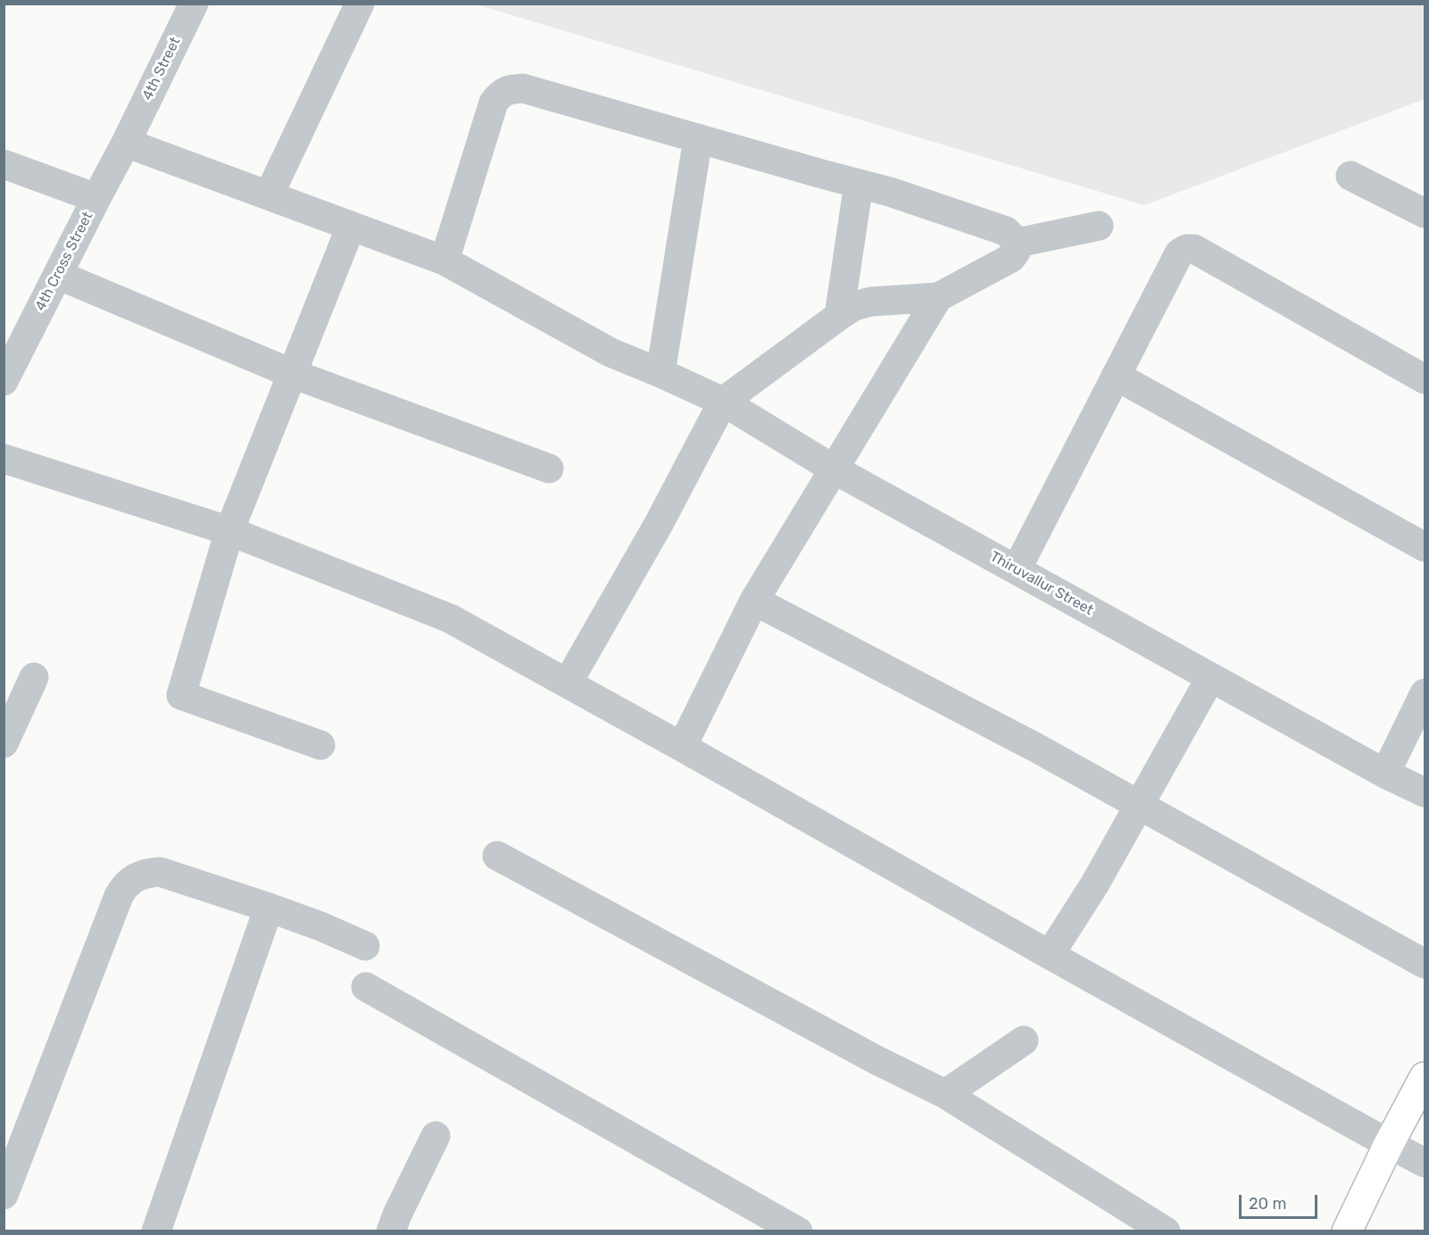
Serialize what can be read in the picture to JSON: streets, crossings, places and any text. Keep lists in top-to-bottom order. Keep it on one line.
{"streets":{"street":["4th Street","4th Cross Street","Thiruvallur Street"]},"crossings":[["4th Street","4th Cross Street"],["4th Street","Thiruvallur Street"],["4th Cross Street","Thiruvallur Street"]],"scale_bar":"20 m"}
